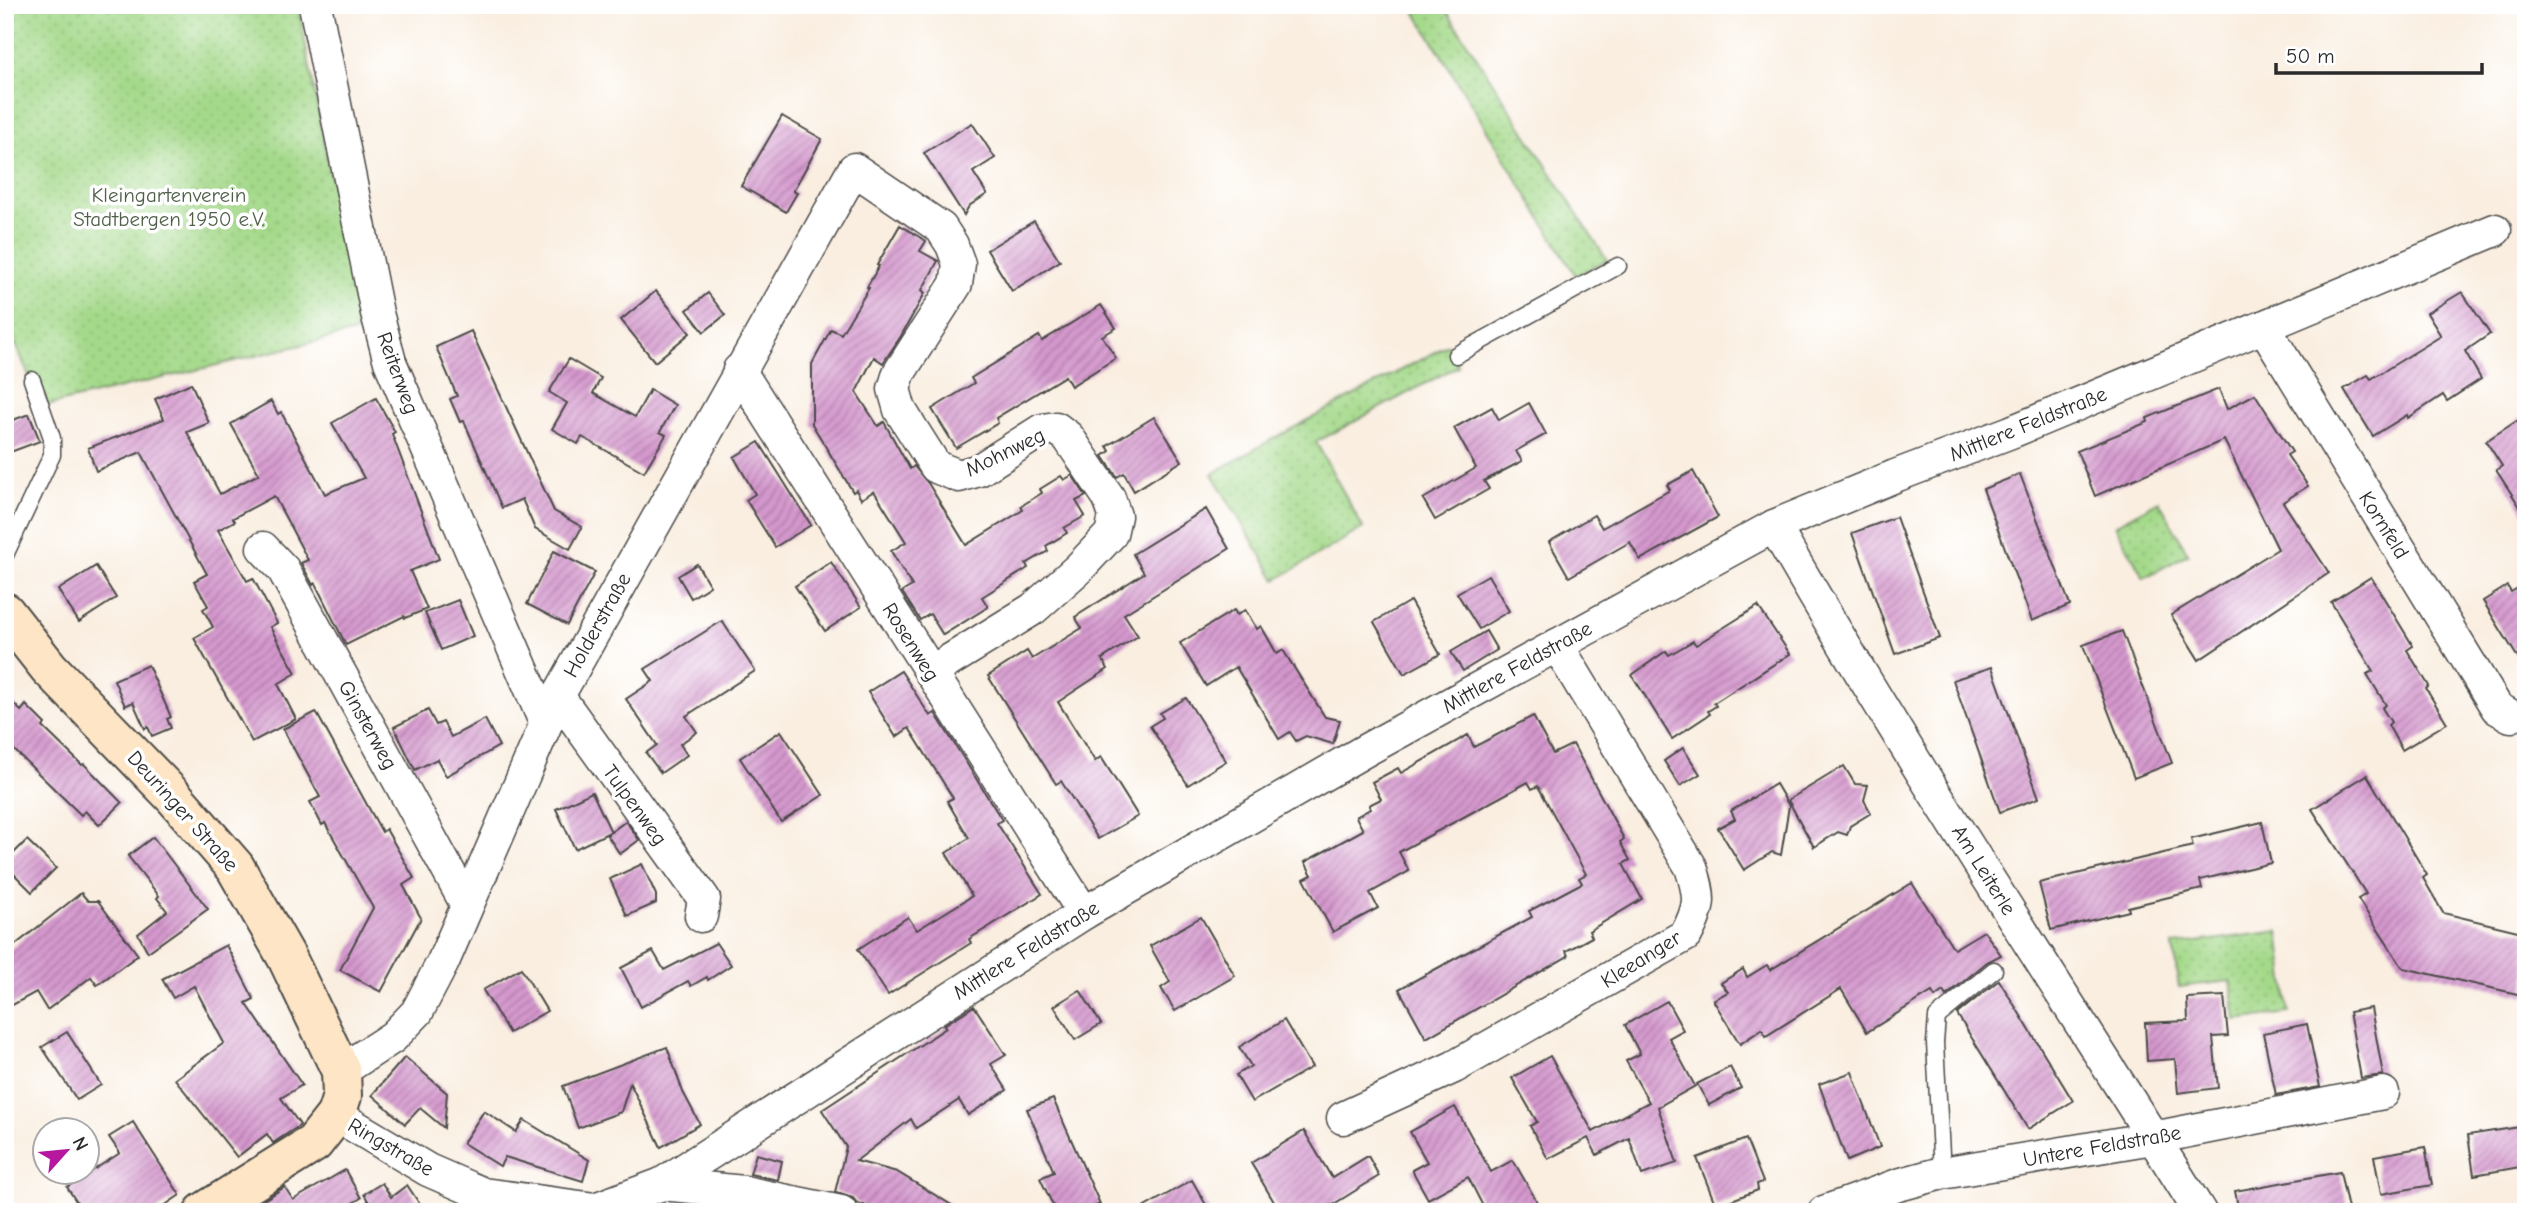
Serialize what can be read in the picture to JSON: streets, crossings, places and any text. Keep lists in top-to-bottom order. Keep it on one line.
{"streets":{"street":["Reiterweg","Mittlere Feldstraße","Mohnweg","Kornfeld","Holderstraße","Rosenweg","Ginsterweg","Tulpenweg","Deuringer Straße","Am Leiterle","Kleeanger","Untere Feldstraße","Ringstraße"]},"crossings":[["Reiterweg","Holderstraße"],["Reiterweg","Tulpenweg"],["Mittlere Feldstraße","Kornfeld"],["Mittlere Feldstraße","Rosenweg"],["Mittlere Feldstraße","Am Leiterle"],["Mittlere Feldstraße","Kleeanger"],["Mittlere Feldstraße","Ringstraße"],["Mohnweg","Holderstraße"],["Mohnweg","Rosenweg"],["Holderstraße","Rosenweg"],["Holderstraße","Ginsterweg"],["Holderstraße","Tulpenweg"],["Holderstraße","Deuringer Straße"],["Deuringer Straße","Ringstraße"],["Am Leiterle","Untere Feldstraße"]],"parks":["Kleingartenverein Stadtbergen 1950 e.V."],"scale_bar":"50 m","north":"top right"}
